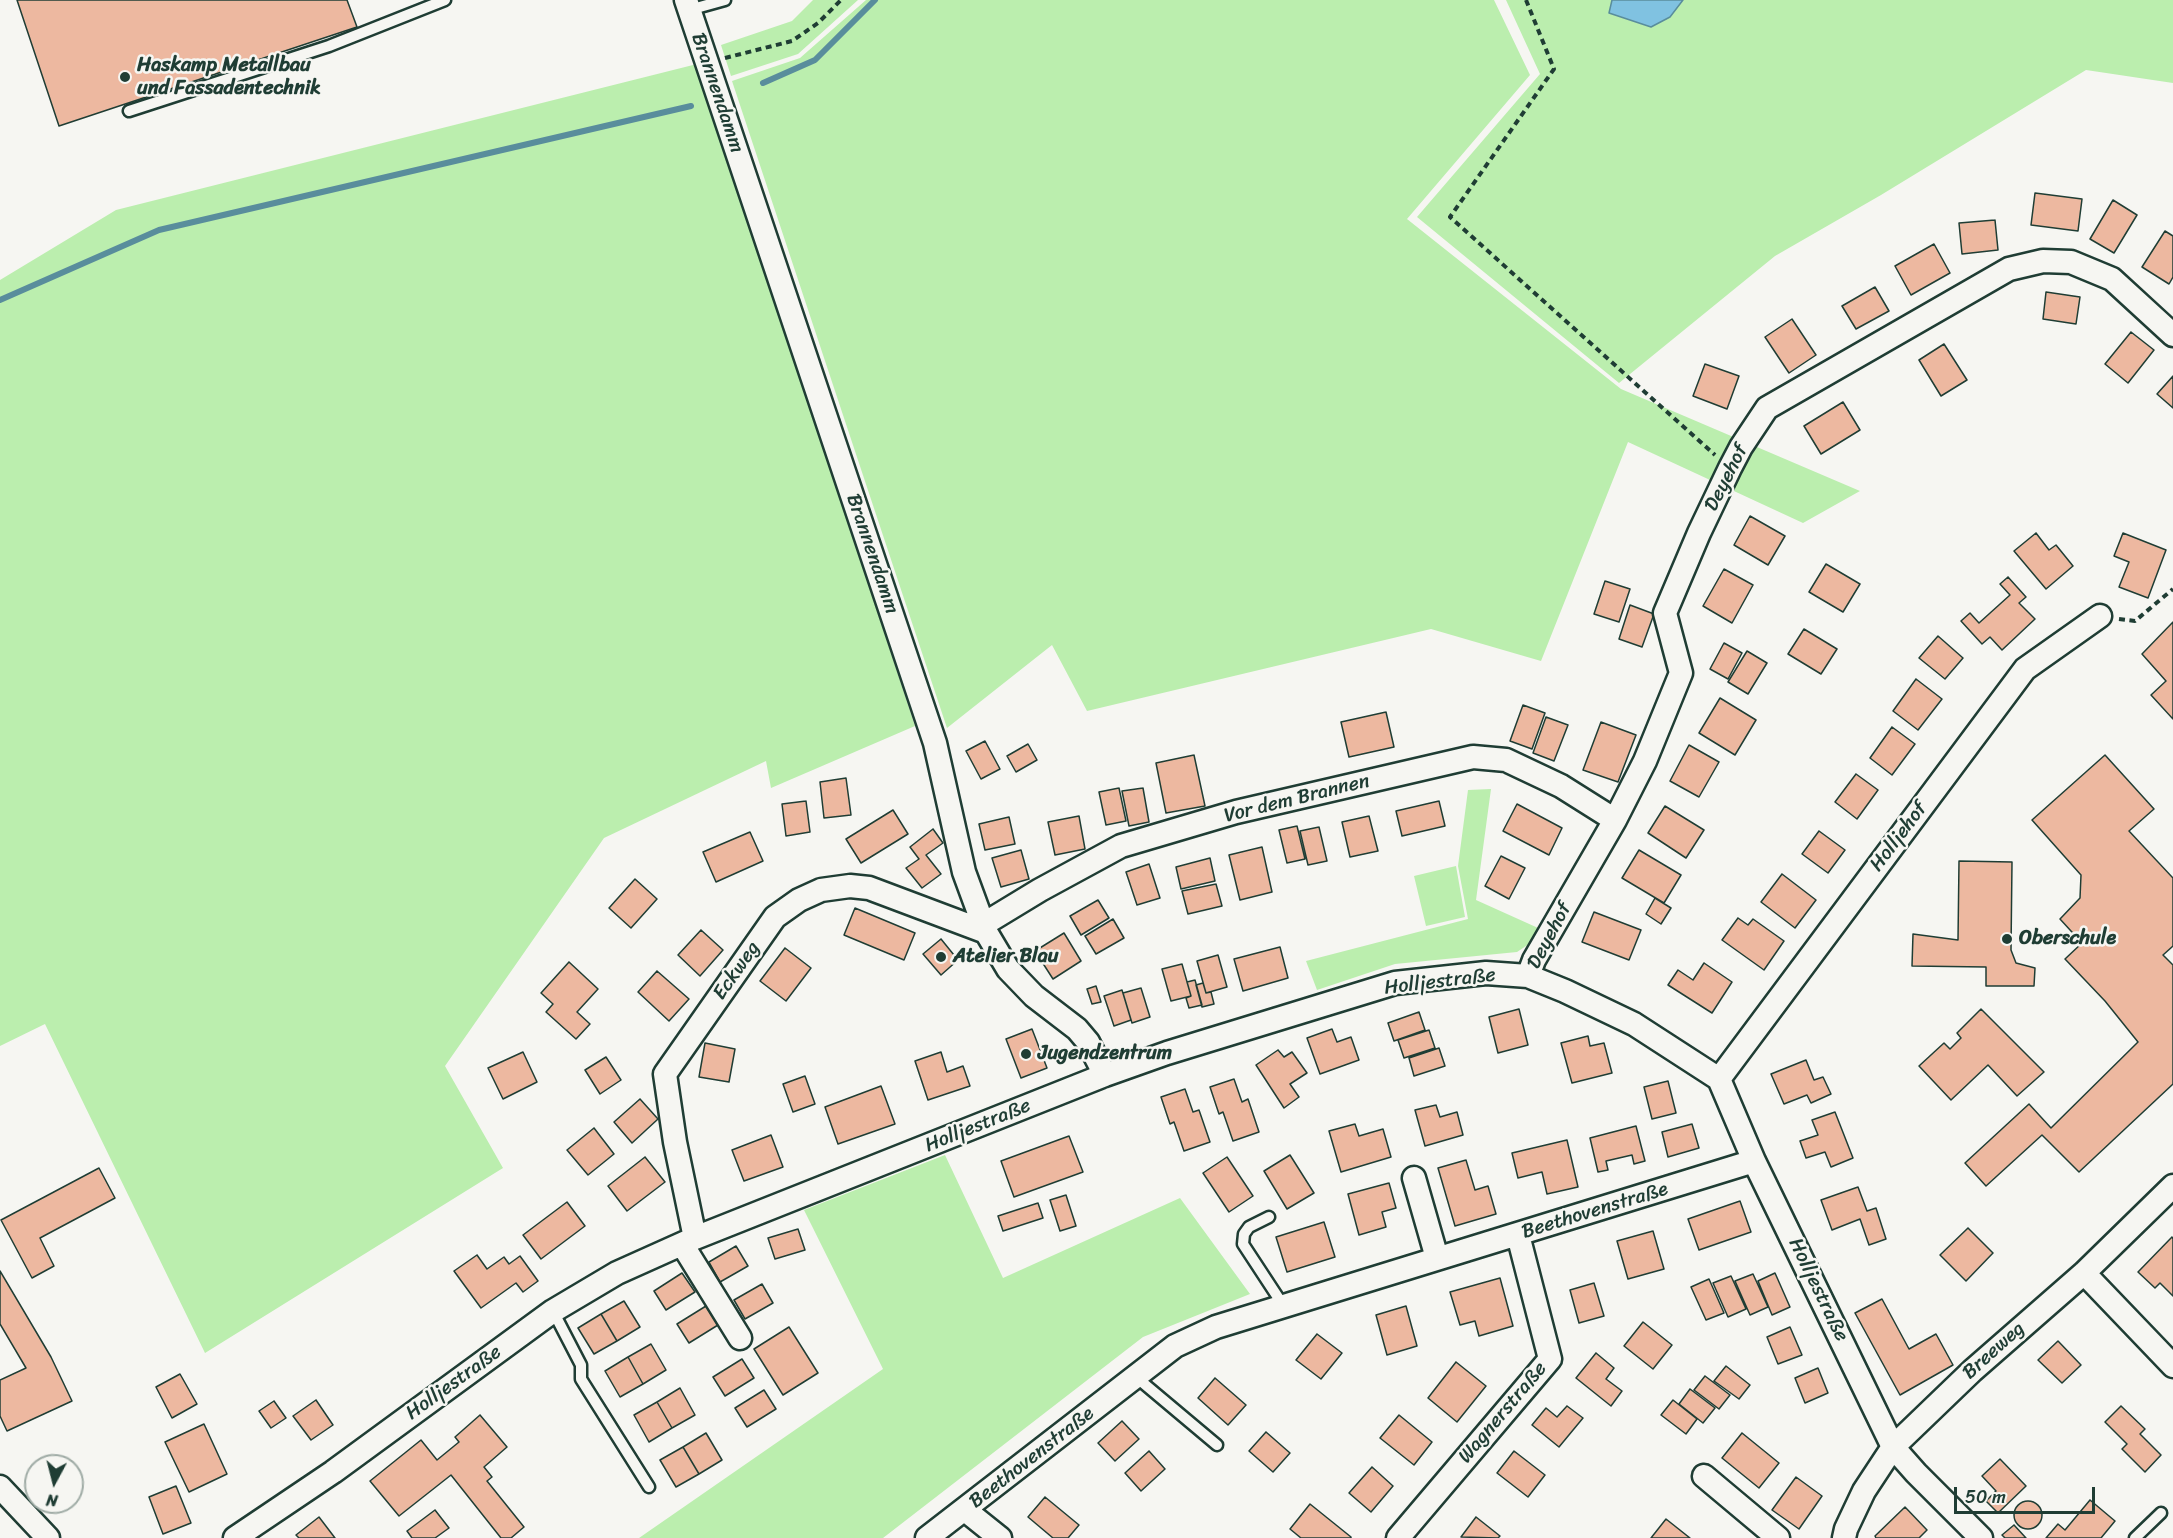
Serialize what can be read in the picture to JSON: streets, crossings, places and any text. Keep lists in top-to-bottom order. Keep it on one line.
{"streets":{"street":["Brannendamm","Deyehof","Vor dem Brannen","Holljehof","Eckweg","Holljestraße","Beethovenstraße","Breeweg","Wagnerstraße"]},"crossings":[["Brannendamm","Vor dem Brannen"],["Brannendamm","Eckweg"],["Brannendamm","Holljestraße"],["Deyehof","Vor dem Brannen"],["Deyehof","Holljestraße"],["Vor dem Brannen","Eckweg"],["Holljehof","Holljestraße"],["Eckweg","Holljestraße"],["Holljestraße","Beethovenstraße"],["Holljestraße","Breeweg"],["Beethovenstraße","Wagnerstraße"]],"places":["Haskamp Metallbau und Fassadentechnik","Oberschule","Atelier Blau","Jugendzentrum"],"scale_bar":"50 m","north":"bottom"}
